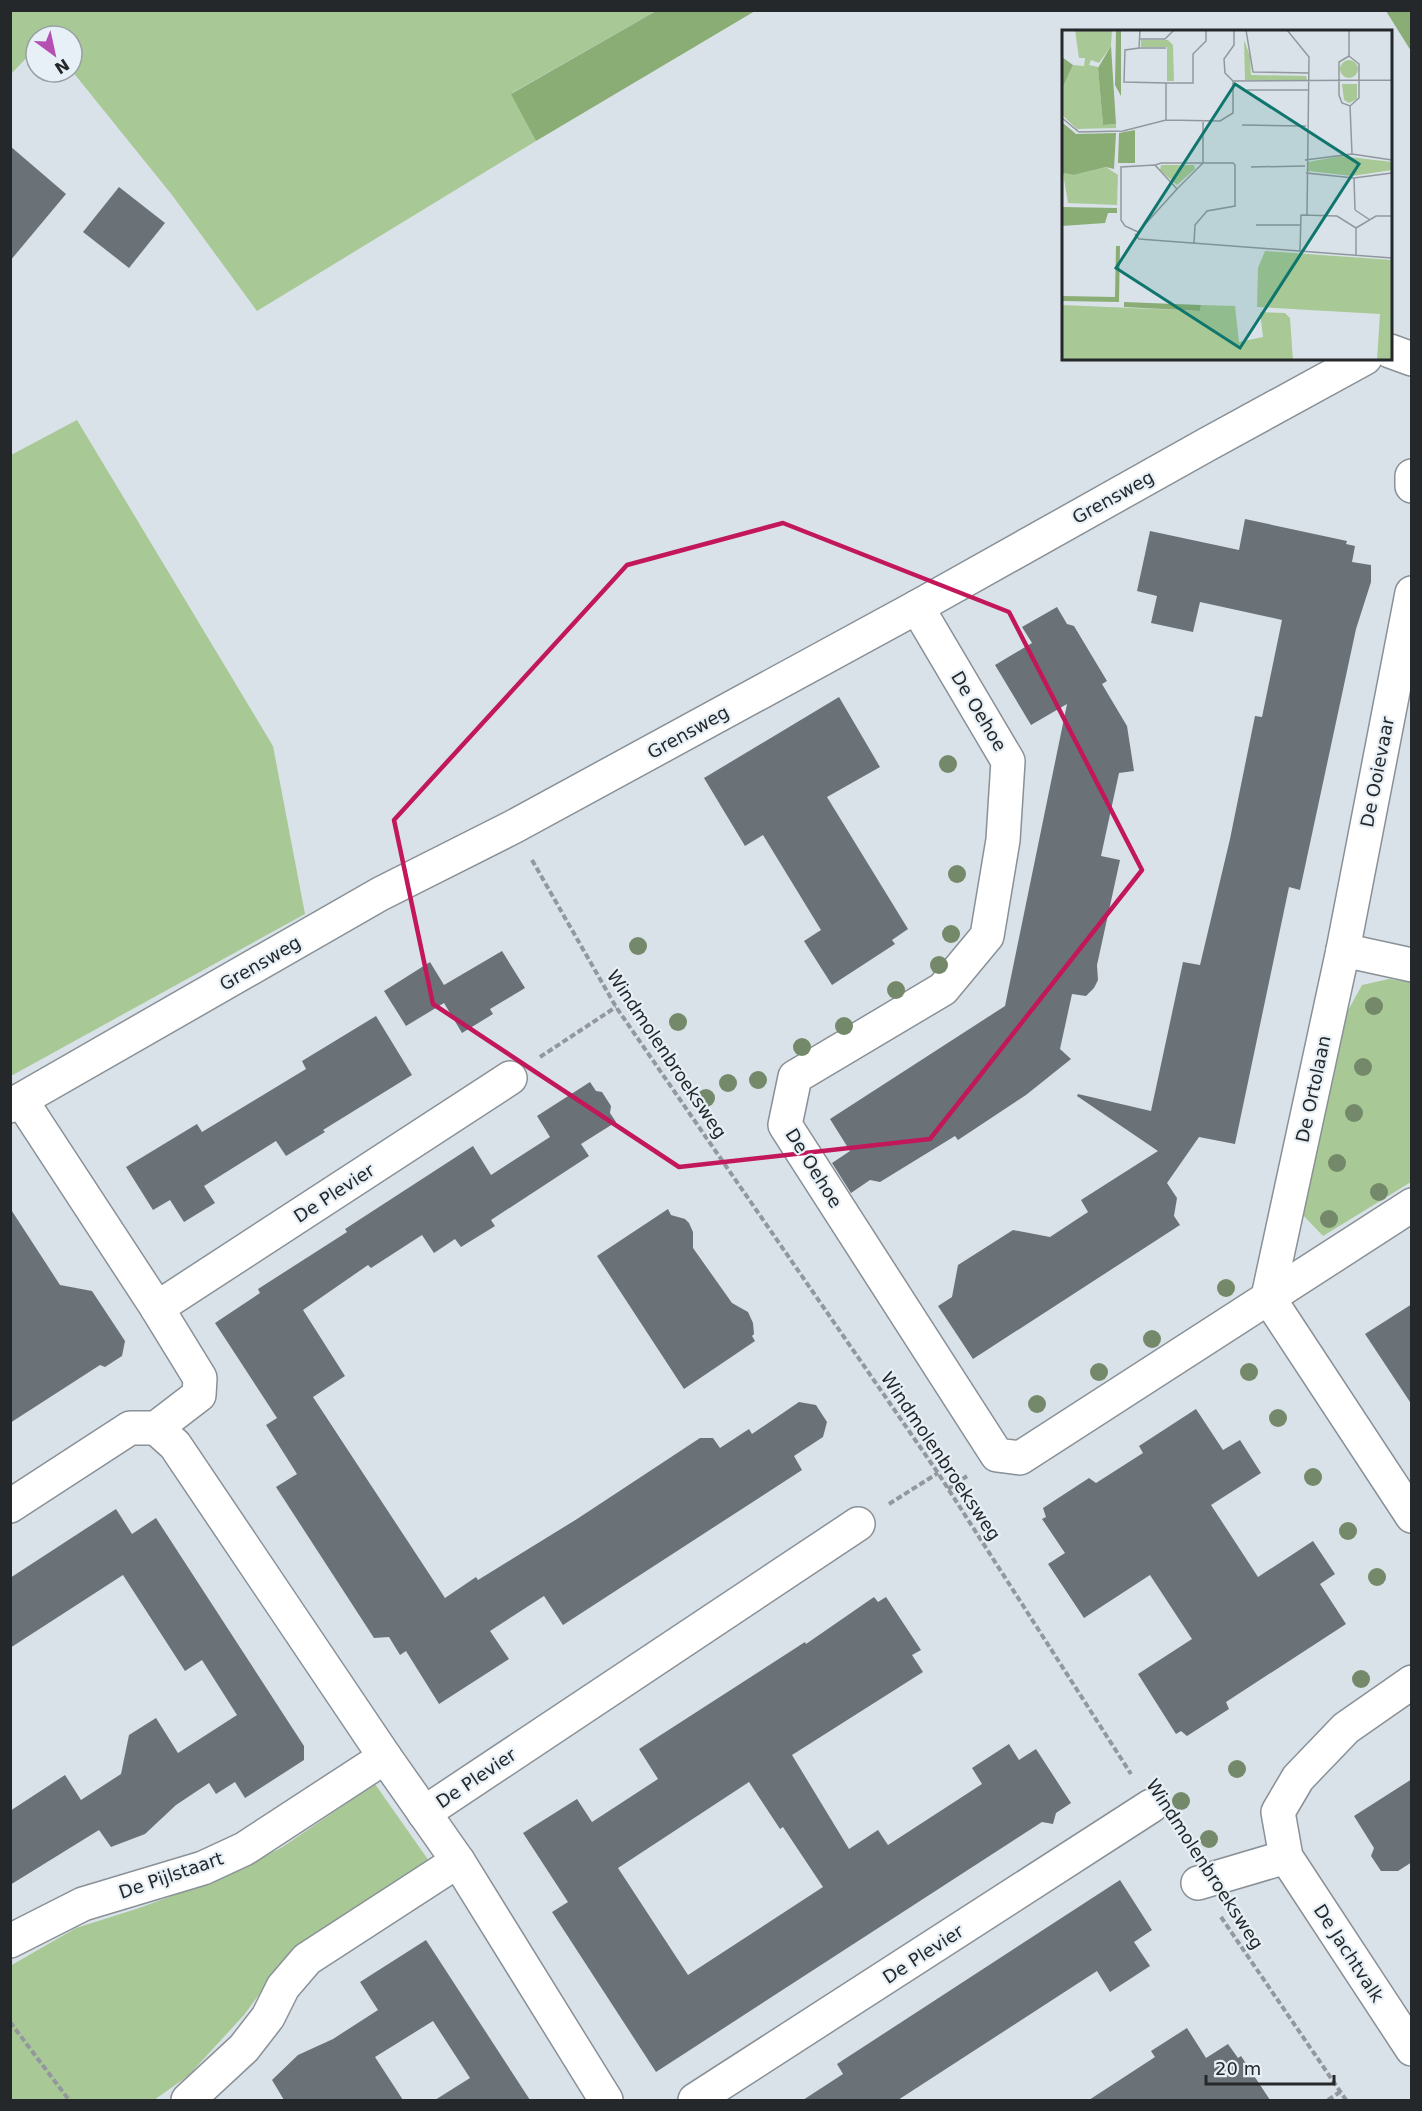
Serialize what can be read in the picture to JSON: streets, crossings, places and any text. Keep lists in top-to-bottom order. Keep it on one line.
{"streets":{"street":["Grensweg","De Oehoe","De Ooievaar","De Ortolaan","De Plevier","De Pijlstaart","De Jachtvalk"],"path":["Windmolenbroeksweg"]},"crossings":[["Grensweg","De Oehoe"],["Grensweg","Windmolenbroeksweg"],["De Oehoe","De Ortolaan"],["De Ooievaar","De Ortolaan"],["Windmolenbroeksweg","De Plevier"],["De Plevier","De Pijlstaart"]],"scale_bar":"20 m","north":"bottom right"}
